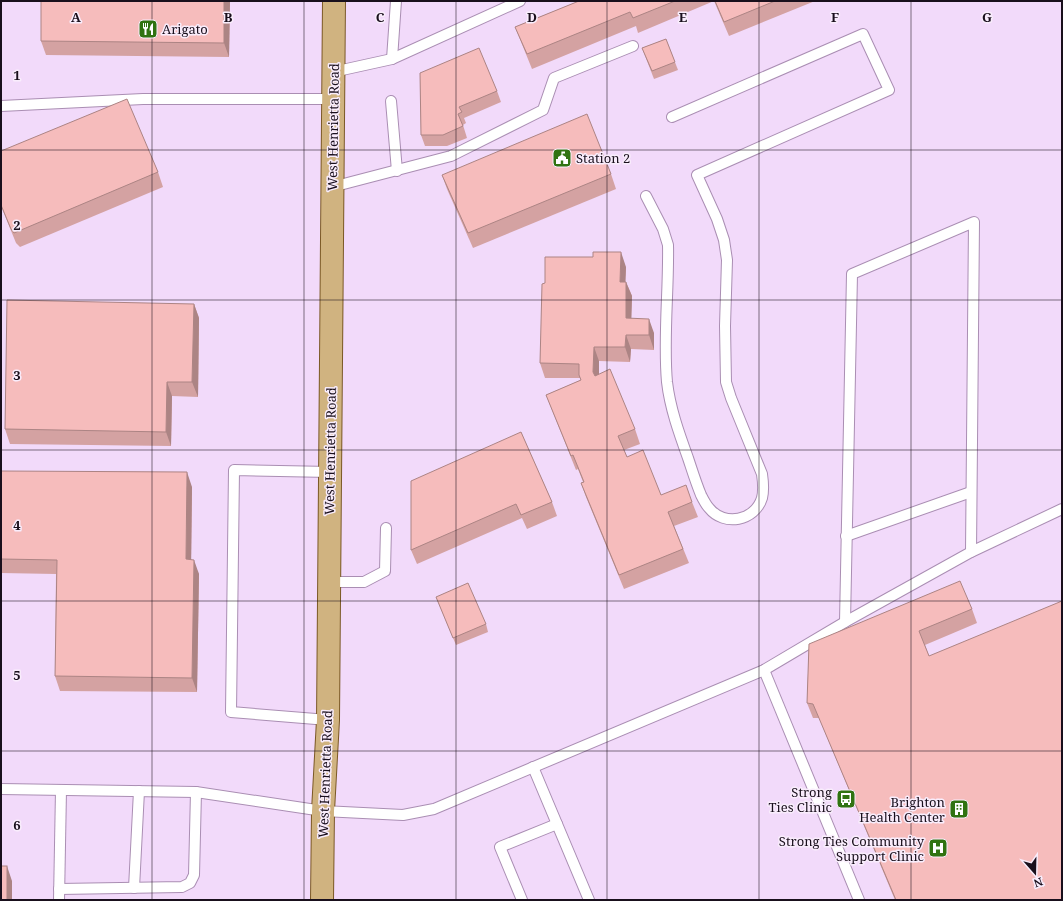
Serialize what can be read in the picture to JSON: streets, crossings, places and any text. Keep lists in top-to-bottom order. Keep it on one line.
{"streets":{"main road":["West Henrietta Road"]},"places":{"restaurant":["Arigato"],"public building":["Station 2"],"bus stop":["Strong Ties Clinic"],"building":["Brighton Health Center"],"hospital":["Strong Ties Community Support Clinic"]},"north":"bottom","grid":{"columns":["A","B","C","D","E","F","G"],"rows":["1","2","3","4","5","6"]}}
